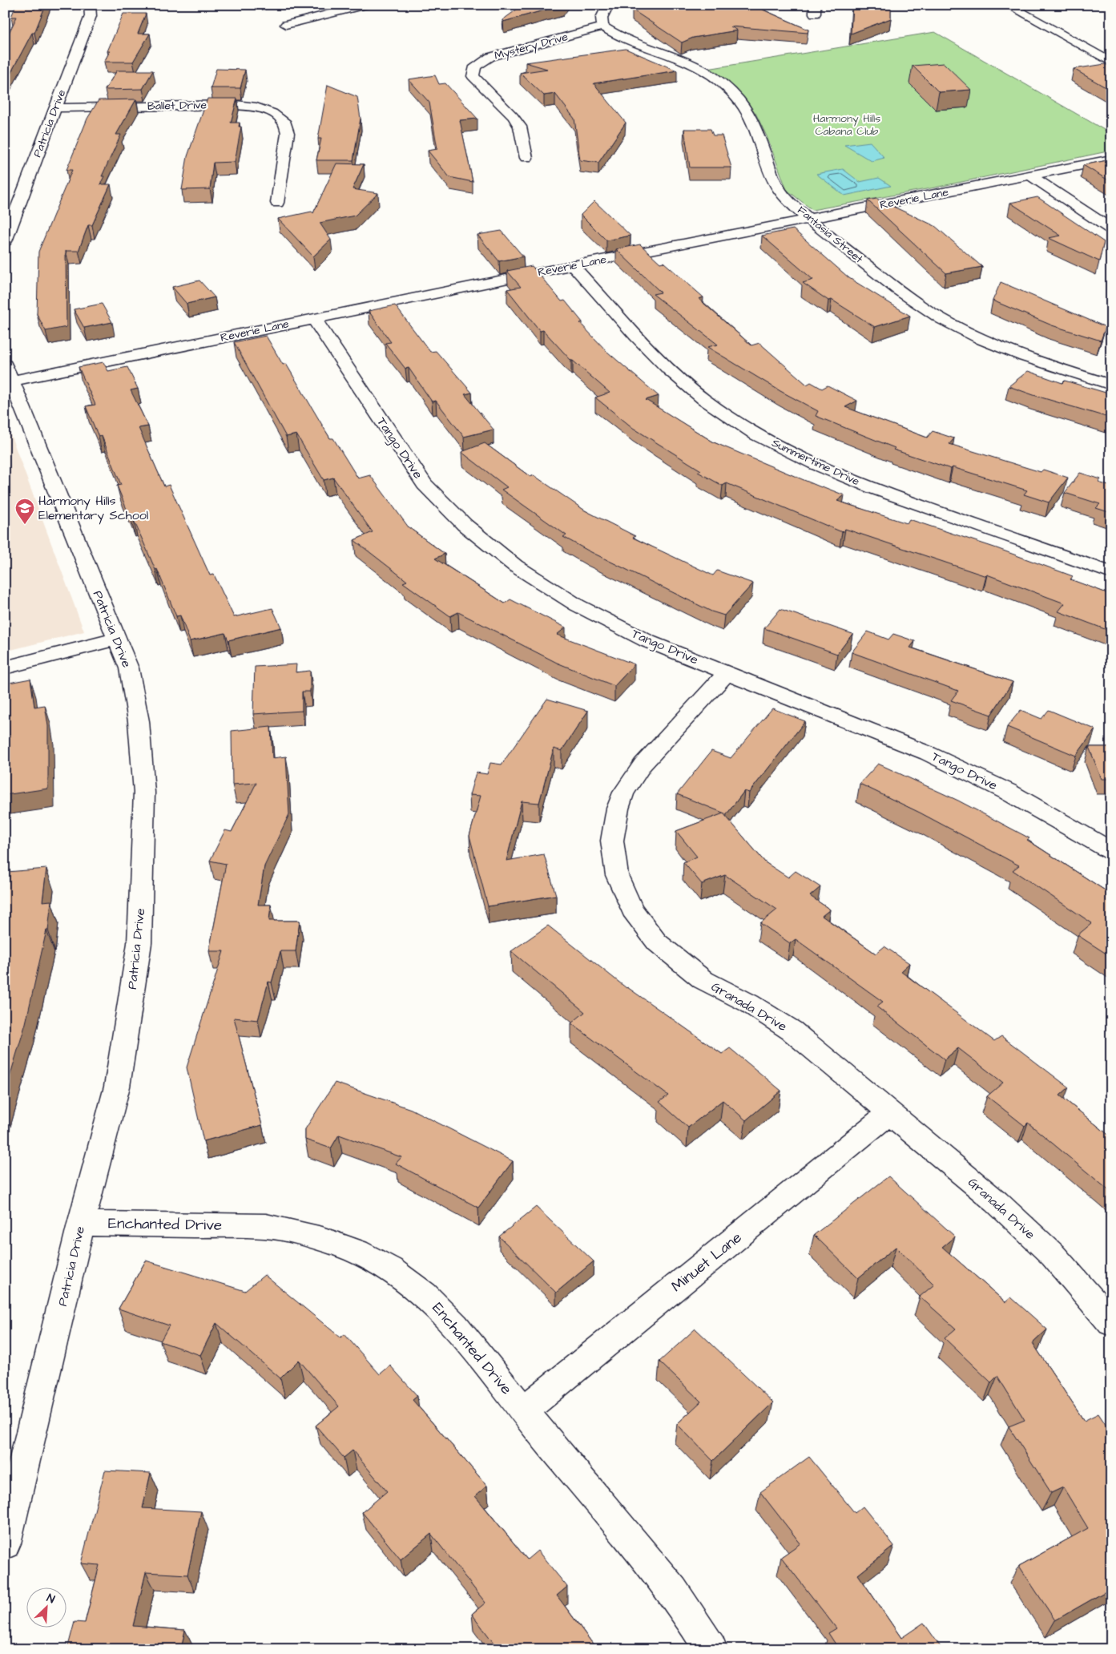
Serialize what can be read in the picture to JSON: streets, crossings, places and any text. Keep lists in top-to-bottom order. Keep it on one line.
{"streets":{"street":["Mystery Drive","Ballet Drive","Patricia Drive","Reverie Lane","Fantasia Street","Tango Drive","Summertime Drive","Granada Drive","Enchanted Drive","Minuet Lane"]},"crossings":[["Mystery Drive","Fantasia Street"],["Ballet Drive","Patricia Drive"],["Patricia Drive","Reverie Lane"],["Patricia Drive","Enchanted Drive"],["Reverie Lane","Fantasia Street"],["Reverie Lane","Tango Drive"],["Reverie Lane","Summertime Drive"],["Tango Drive","Granada Drive"],["Granada Drive","Minuet Lane"],["Enchanted Drive","Minuet Lane"]],"parks":["Harmony Hills Cabana Club"],"places":{"school or university":["Harmony Hills Elementary School"]},"north":"top right"}
